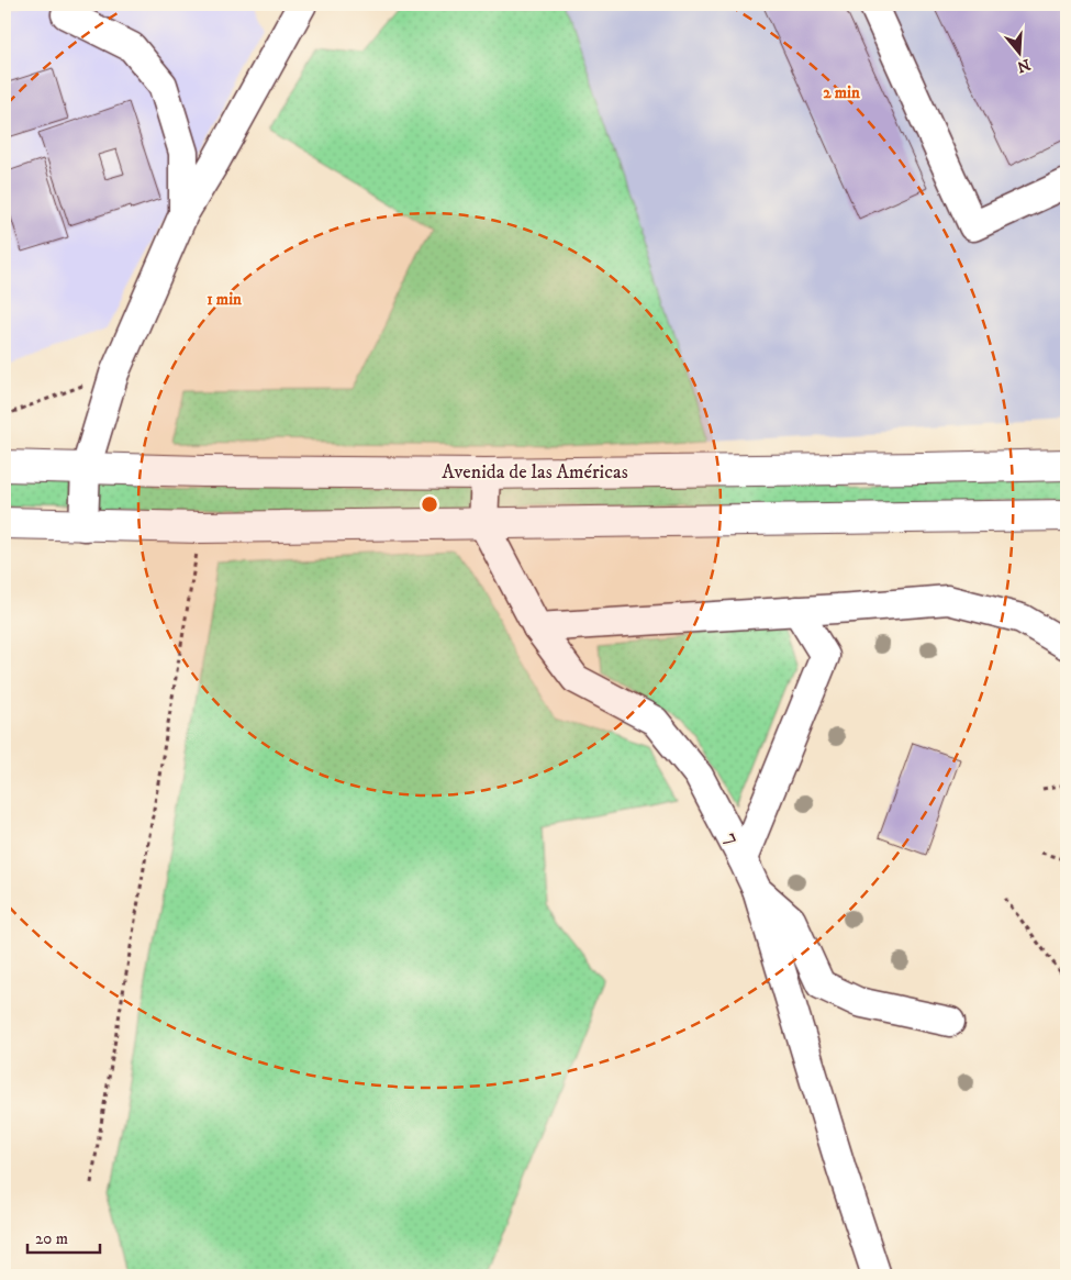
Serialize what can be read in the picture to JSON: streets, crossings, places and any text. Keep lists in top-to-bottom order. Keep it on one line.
{"streets":{"main road":["Avenida de las Américas"],"street":["7"]},"scale_bar":"20 m","north":"bottom","rings":["2 min","1 min"]}
